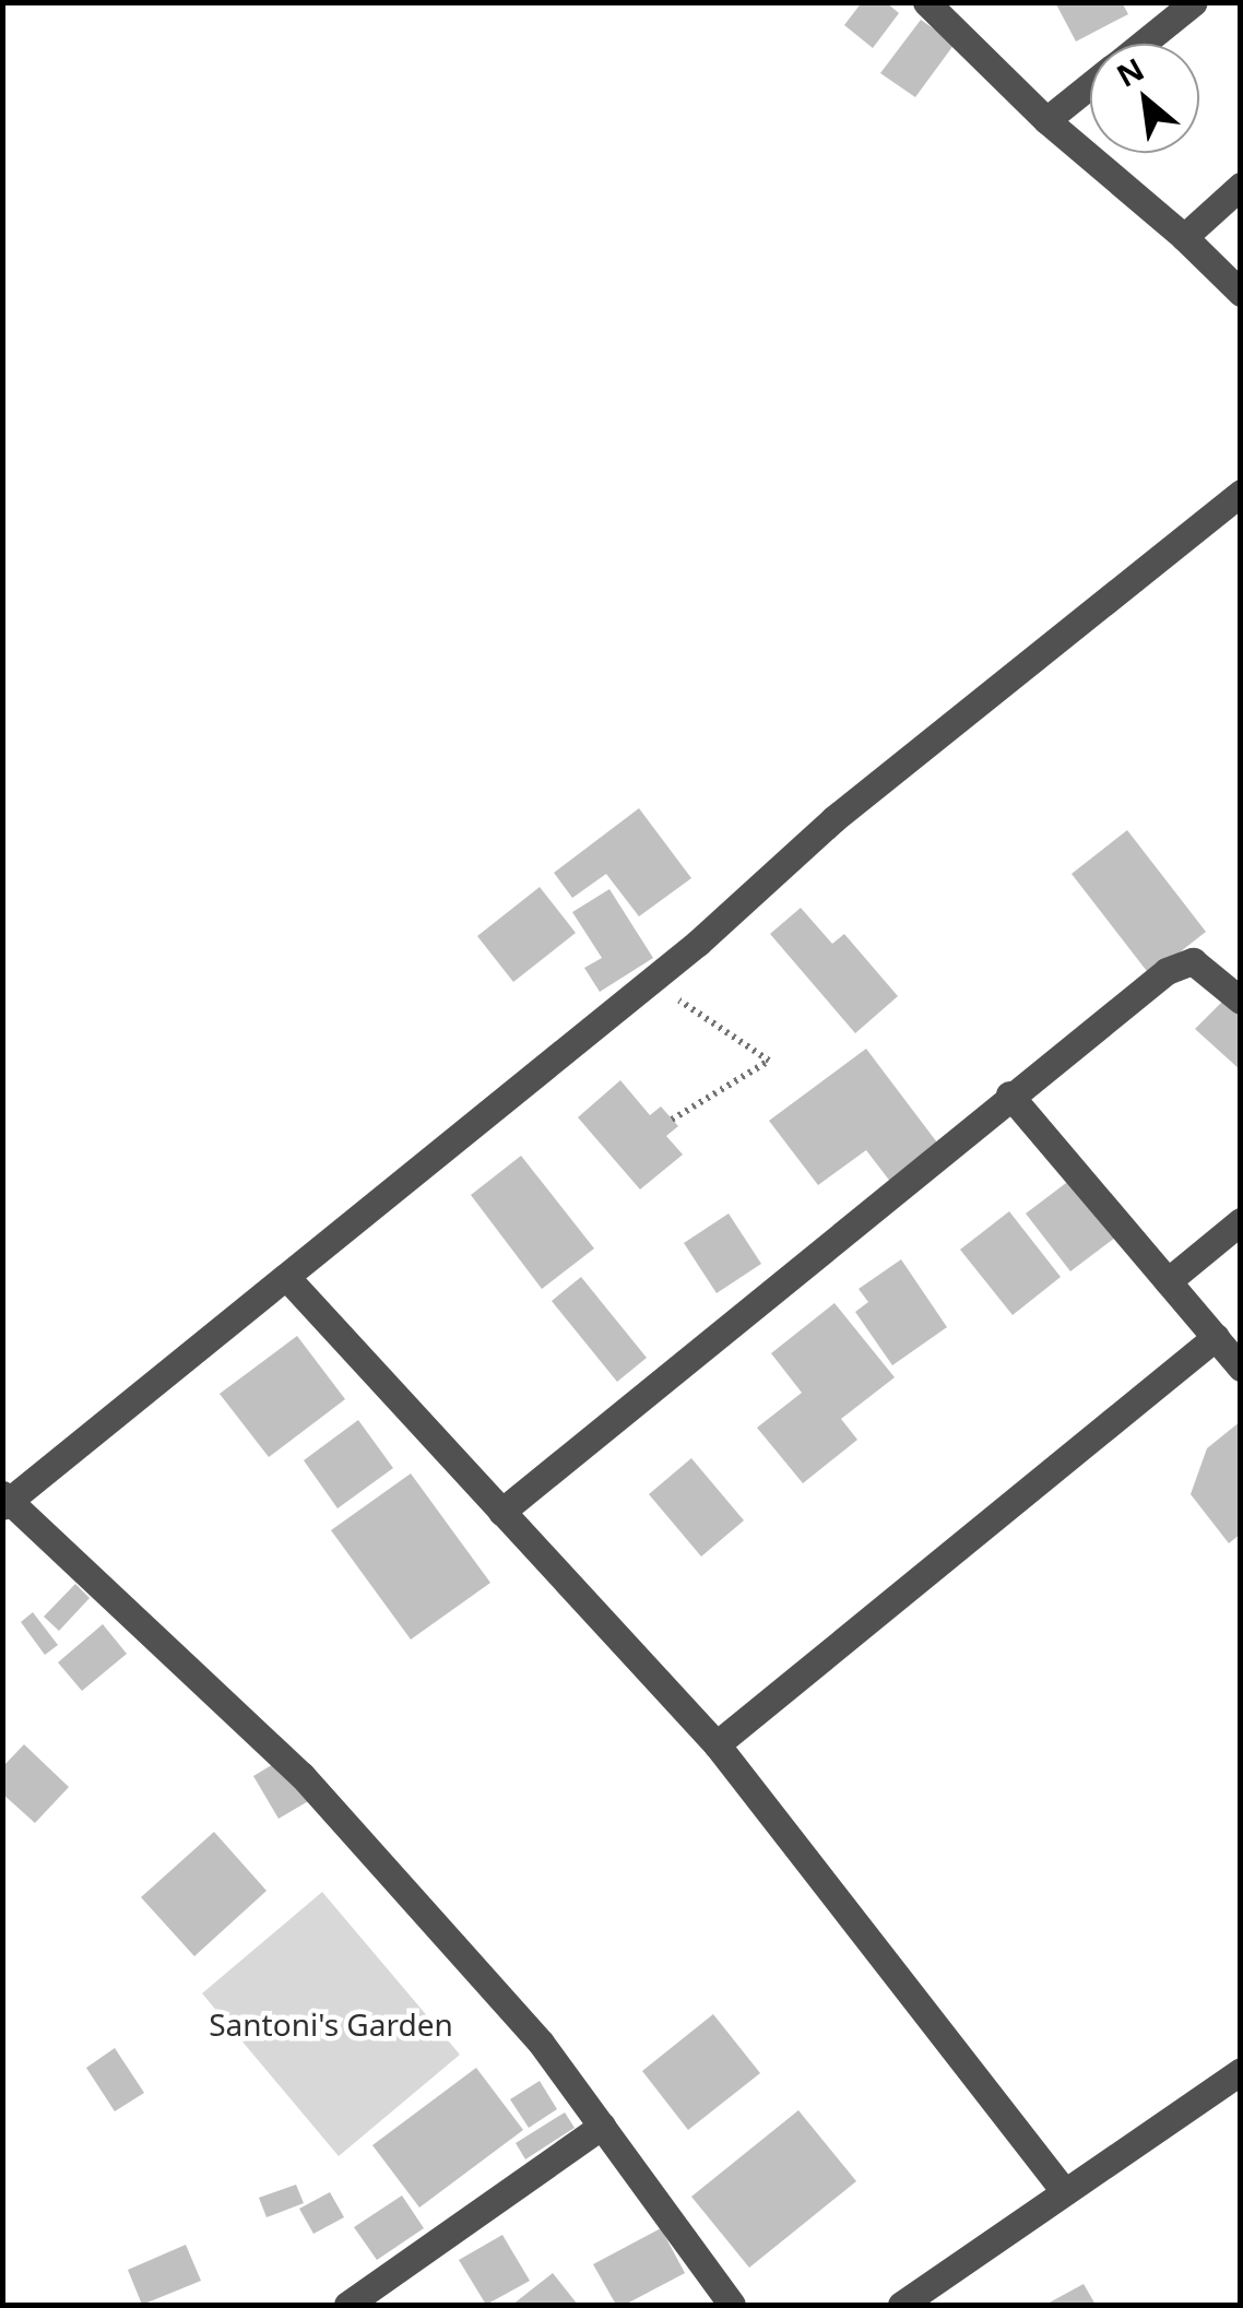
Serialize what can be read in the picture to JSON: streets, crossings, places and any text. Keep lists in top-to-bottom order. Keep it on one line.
{"parks":["Santoni's Garden"],"north":"top left"}
